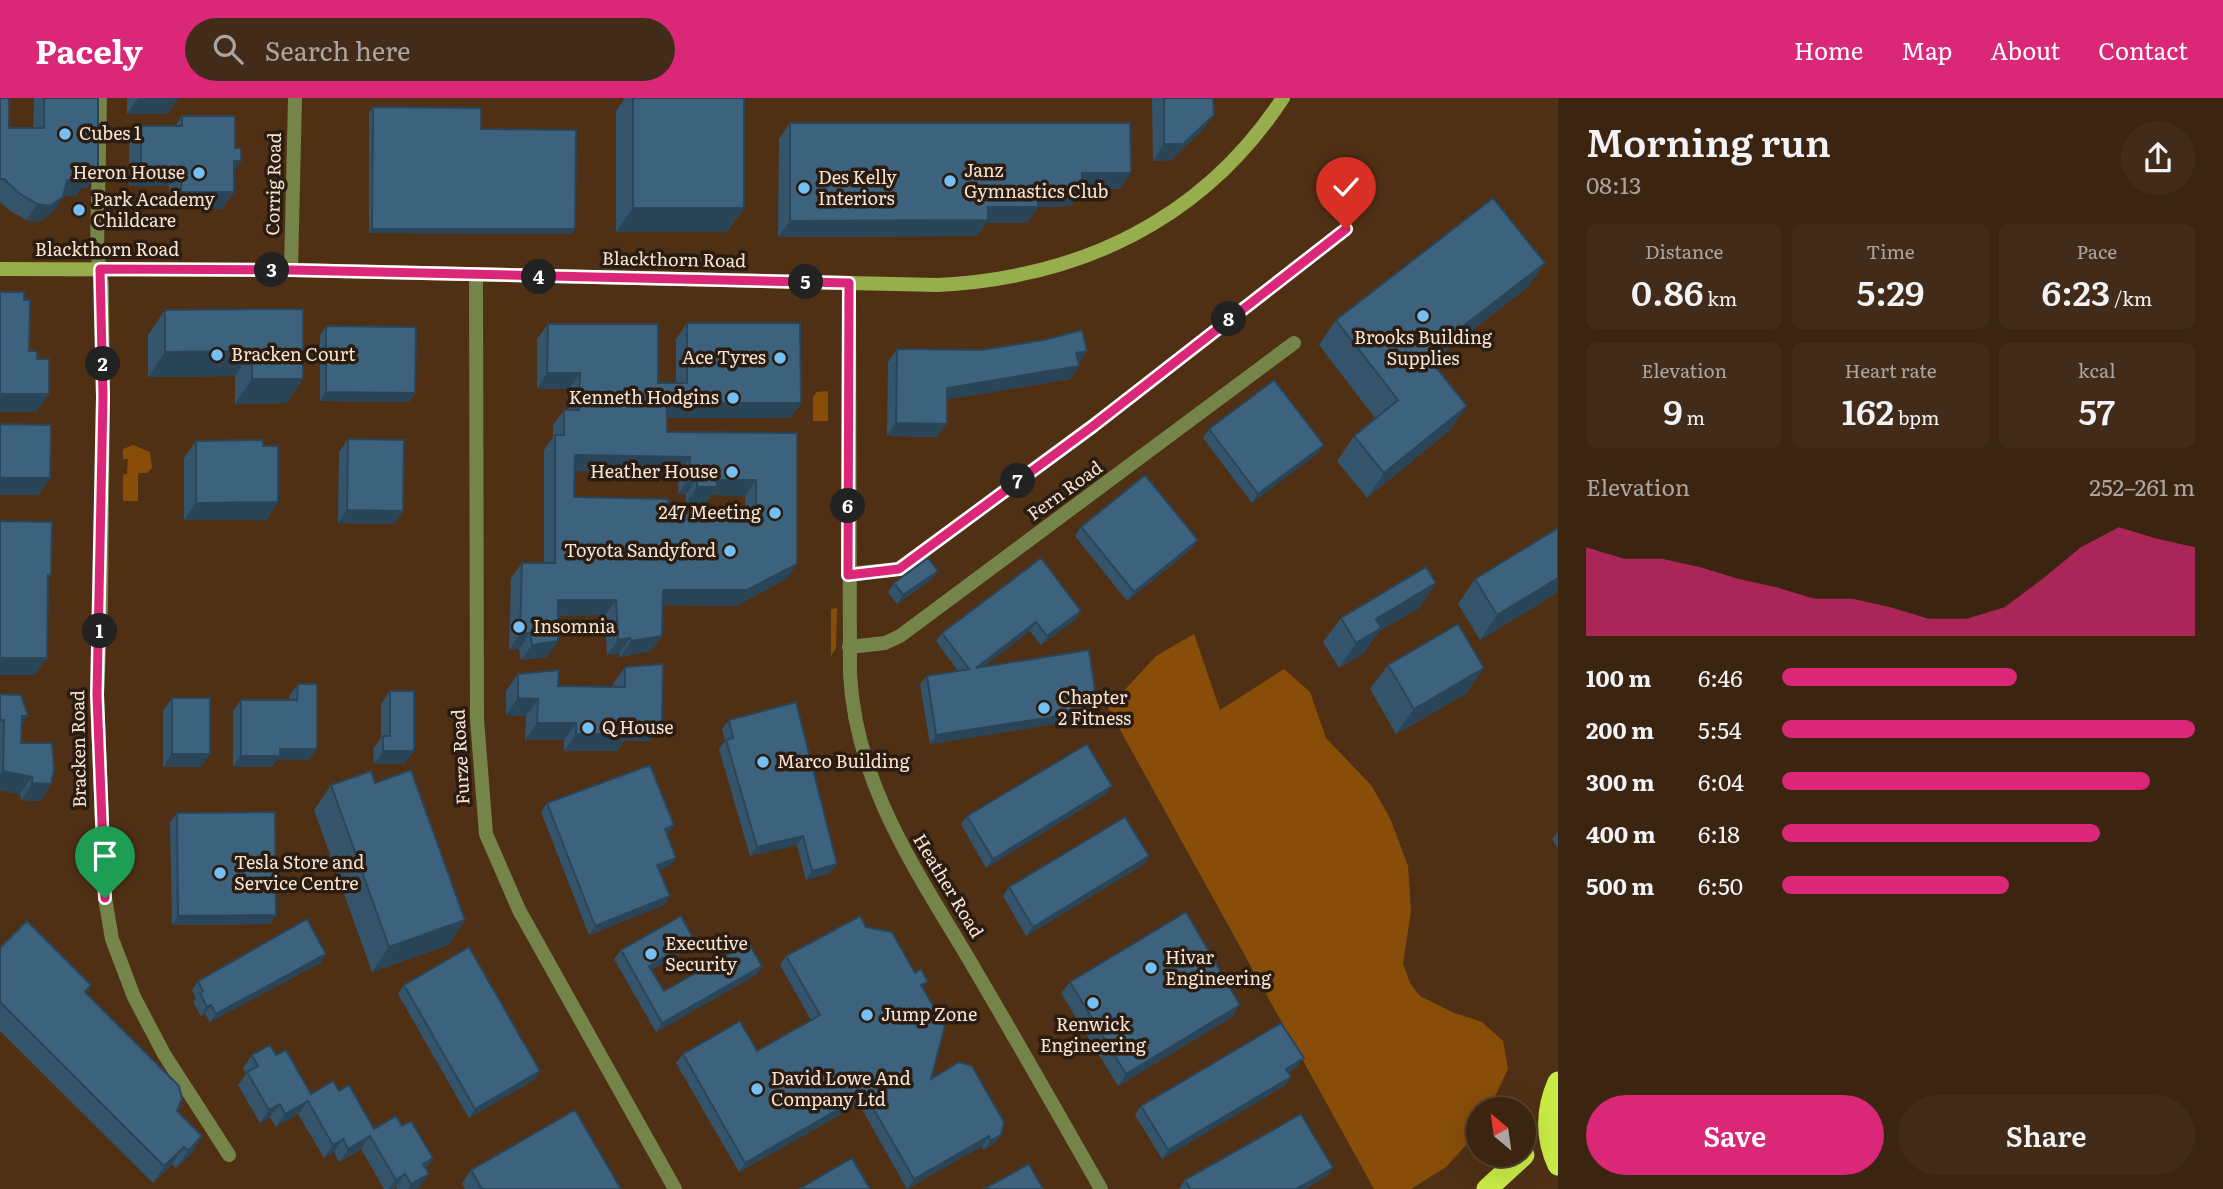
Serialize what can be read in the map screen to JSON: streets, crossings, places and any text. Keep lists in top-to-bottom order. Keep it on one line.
{"streets":{"street":["Corrig Road","Blackthorn Road","Fern Road","Bracken Road","Furze Road","Heather Road"]},"crossings":[["Corrig Road","Blackthorn Road"],["Blackthorn Road","Bracken Road"],["Blackthorn Road","Furze Road"],["Blackthorn Road","Heather Road"],["Fern Road","Heather Road"]],"places":["Cubes 1","Heron House","Janz Gymnastics Club","Des Kelly Interiors","Park Academy Childcare","Brooks Building Supplies","Bracken Court","Ace Tyres","Kenneth Hodgins","Heather House","247 Meeting","Toyota Sandyford","Insomnia","Chapter 2 Fitness","Q House","Marco Building","Tesla Store and Service Centre","Executive Security","Hivar Engineering","Renwick Engineering","Jump Zone","David Lowe And Company Ltd"],"north":"top left","page":{"header":"Pacely","search":"Search here","nav":["Home","Map","About","Contact"],"heading":["Morning run","08:13"],"stats":[["Distance","0.86 km"],["Time","5:29"],["Pace","6:23 /km"],["Elevation","9 m"],["Heart rate","162 bpm"],["kcal","57"]],"pins":["3","4","5","8","2","7","6","1"],"chart":["Elevation","252–261 m"],"list":[{"name":"100 m","note":"6:46"},{"name":"200 m","note":"5:54"},{"name":"300 m","note":"6:04"},{"name":"400 m","note":"6:18"},{"name":"500 m","note":"6:50"}],"buttons":["Save","Share"]}}
